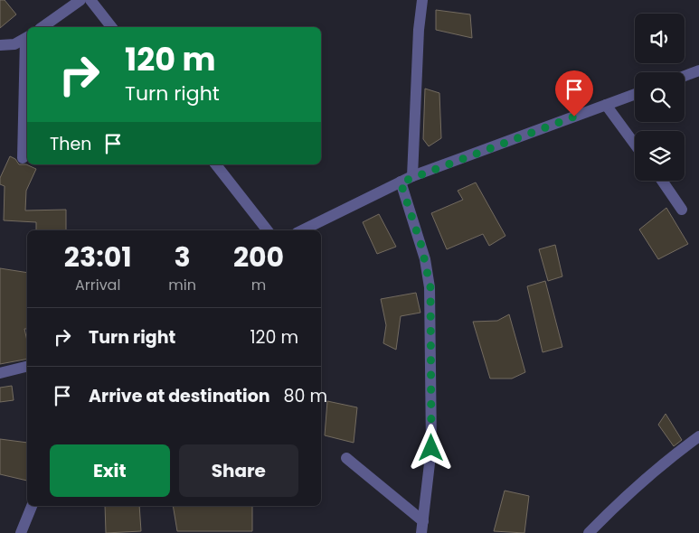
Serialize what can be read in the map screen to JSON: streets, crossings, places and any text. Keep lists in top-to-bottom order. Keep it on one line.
{"page":{"turn":["120 m","Turn right"],"then":"Then","eta":["23:01","Arrival","3","min","200","m"],"list":[{"name":"Turn right","value":"120 m"},{"name":"Arrive at destination","value":"80 m"}],"buttons":["Exit","Share"]}}
